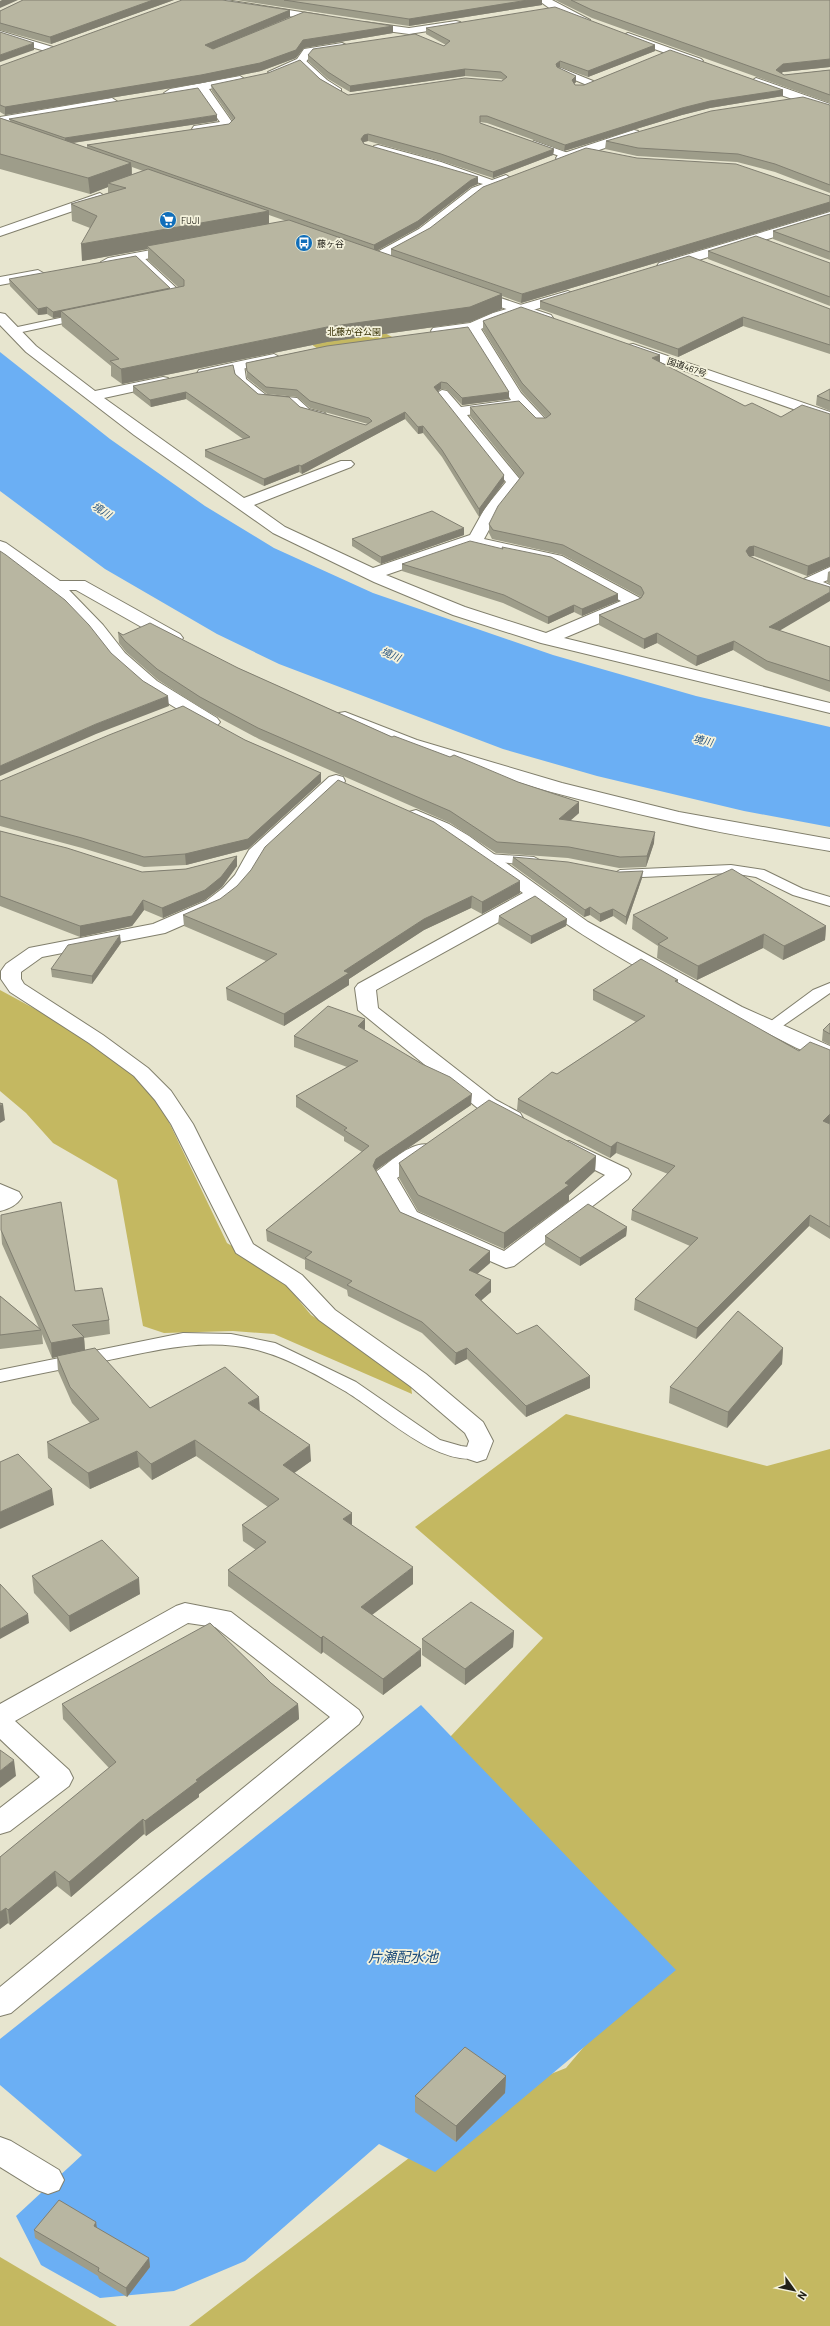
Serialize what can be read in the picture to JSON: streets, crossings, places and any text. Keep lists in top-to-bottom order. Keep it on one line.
{"streets":{"main road":["国道467号"]},"water":["境川","片瀬配水池"],"parks":["北藤が谷公園"],"places":{"supermarket":["FUJI"],"bus stop":["藤ヶ谷"]},"north":"bottom right"}
